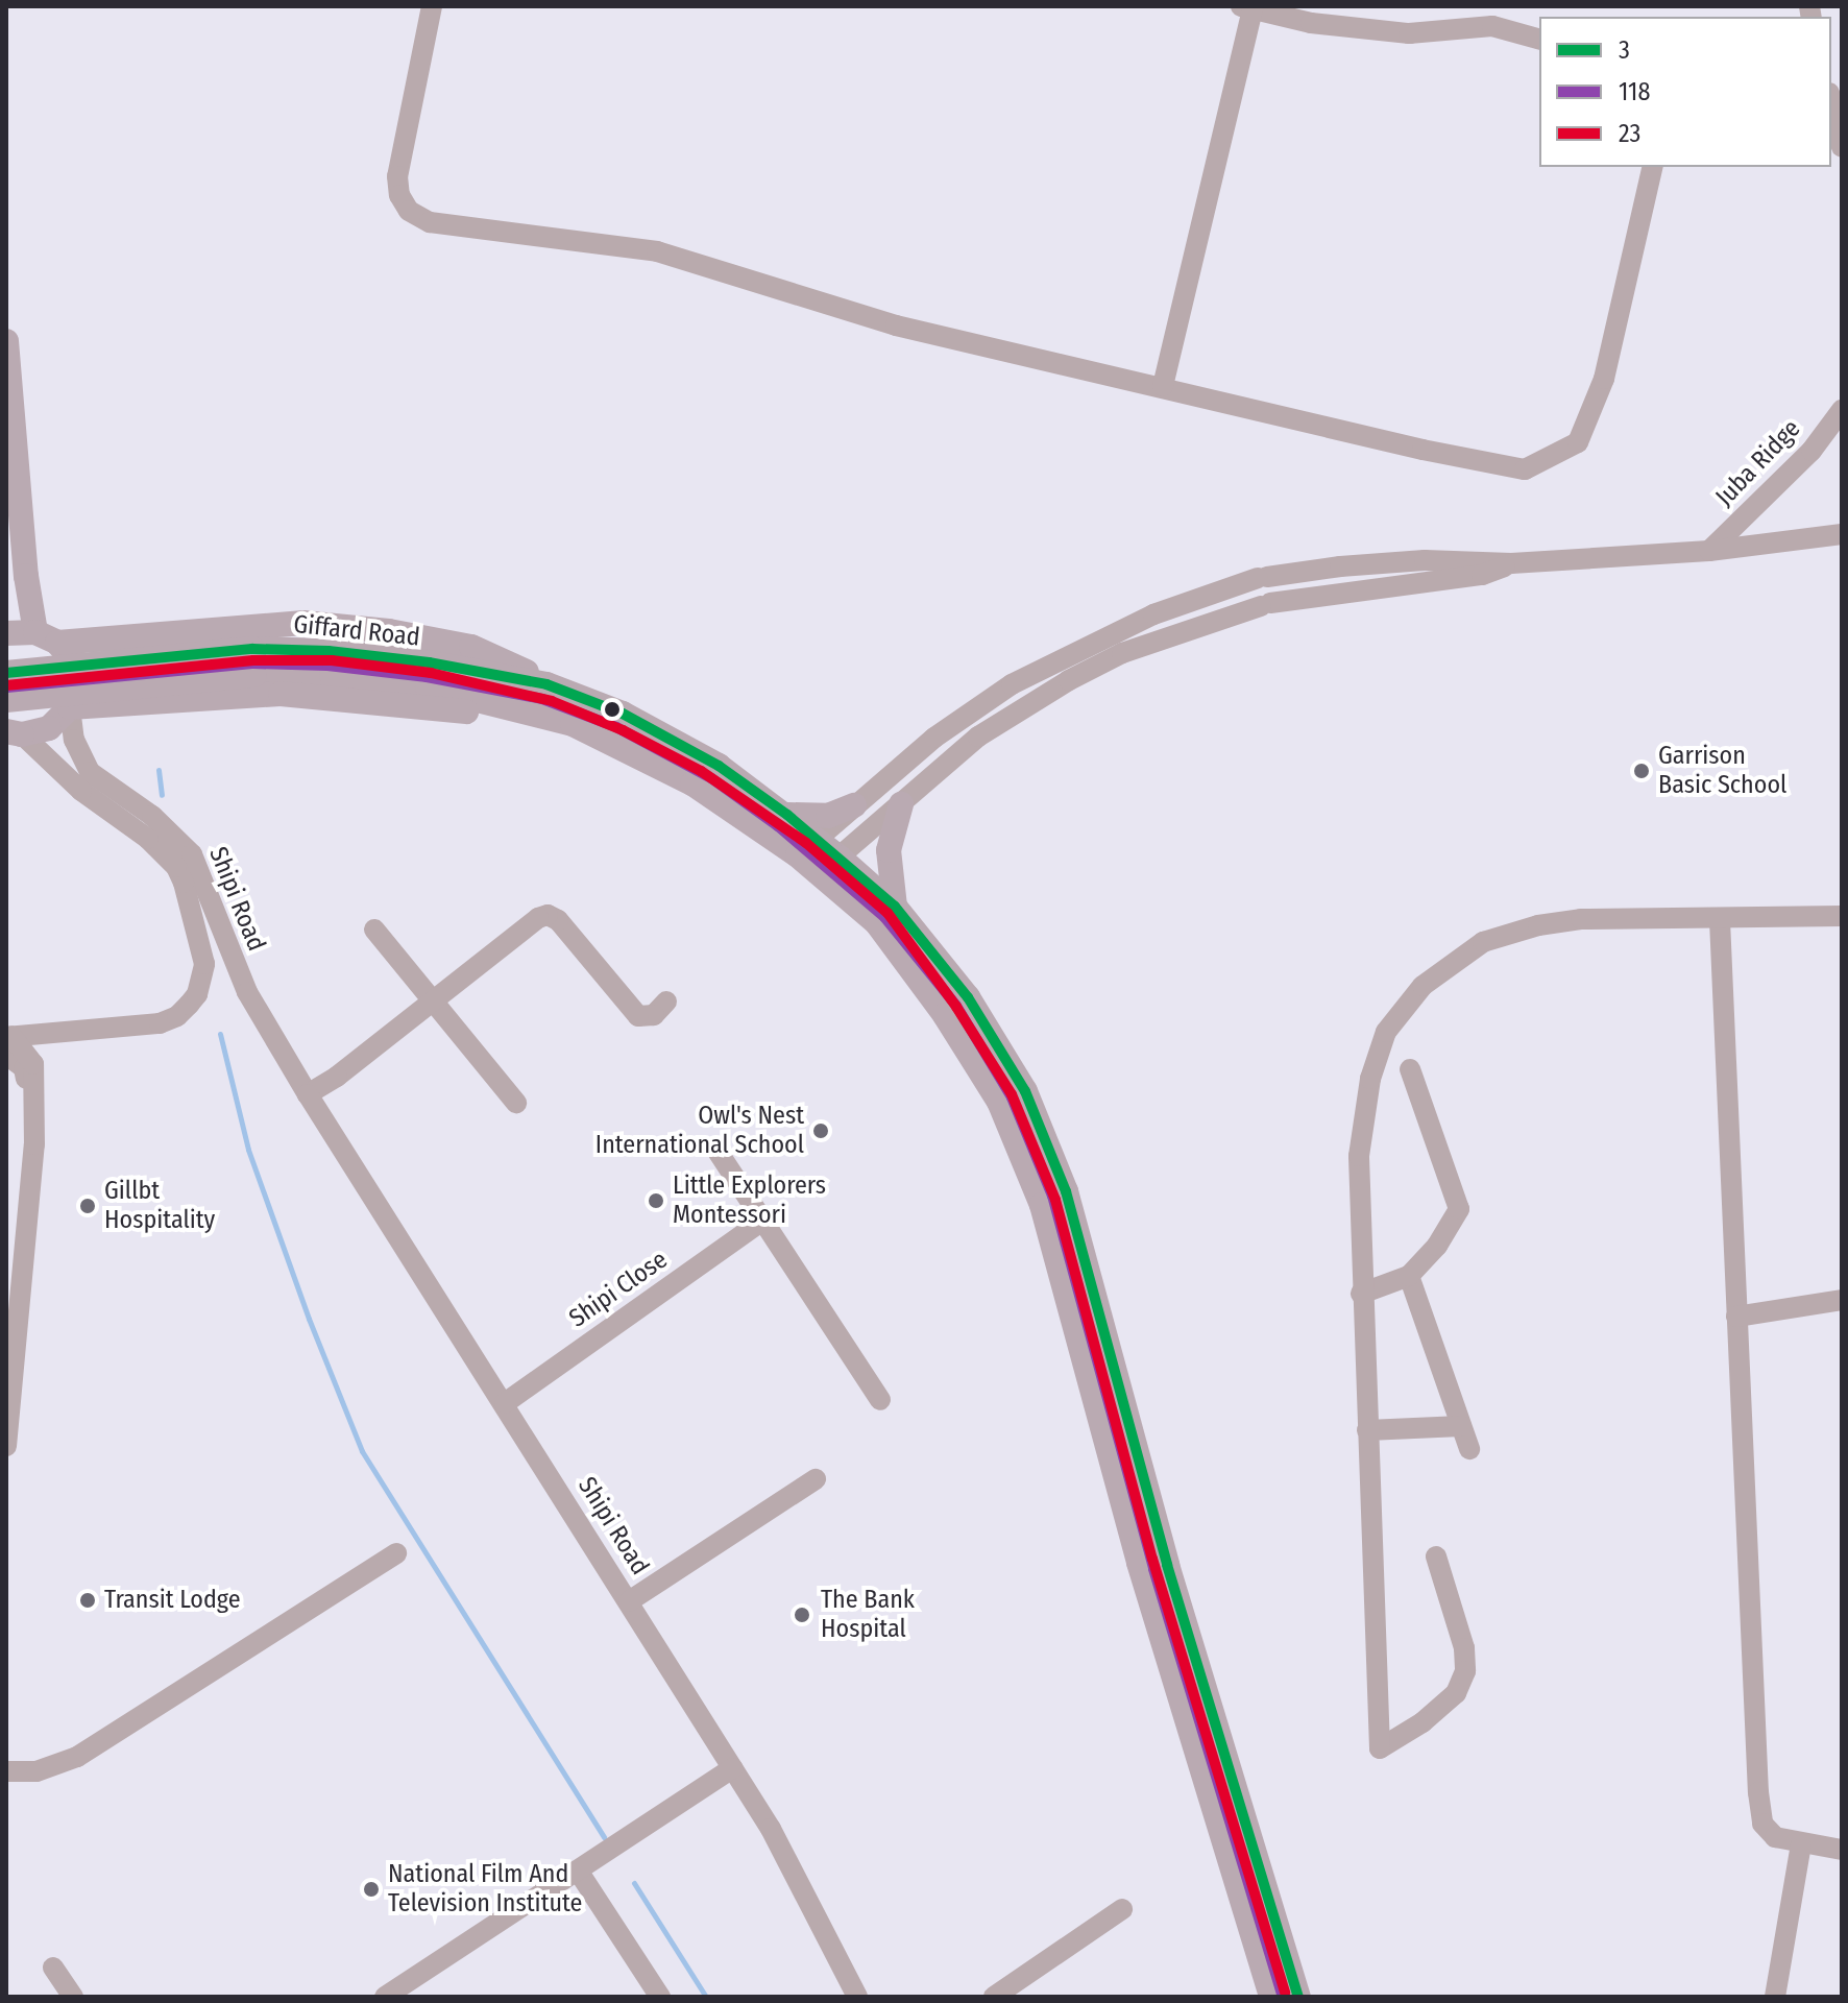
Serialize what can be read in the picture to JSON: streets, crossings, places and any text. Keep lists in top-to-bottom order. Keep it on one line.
{"streets":{"main road":["Giffard Road"],"street":["Juba Ridge","Shipi Road","Shipi Close"]},"crossings":[["Giffard Road","Shipi Road"],["Shipi Road","Shipi Close"]],"places":["Garrison Basic School","Owl's Nest International School","Little Explorers Montessori","Gillbt Hospitality","Transit Lodge","The Bank Hospital","National Film And Television Institute"],"lines":["transit line 3","transit line 23","transit line 118"],"legend":["3","118","23"]}
